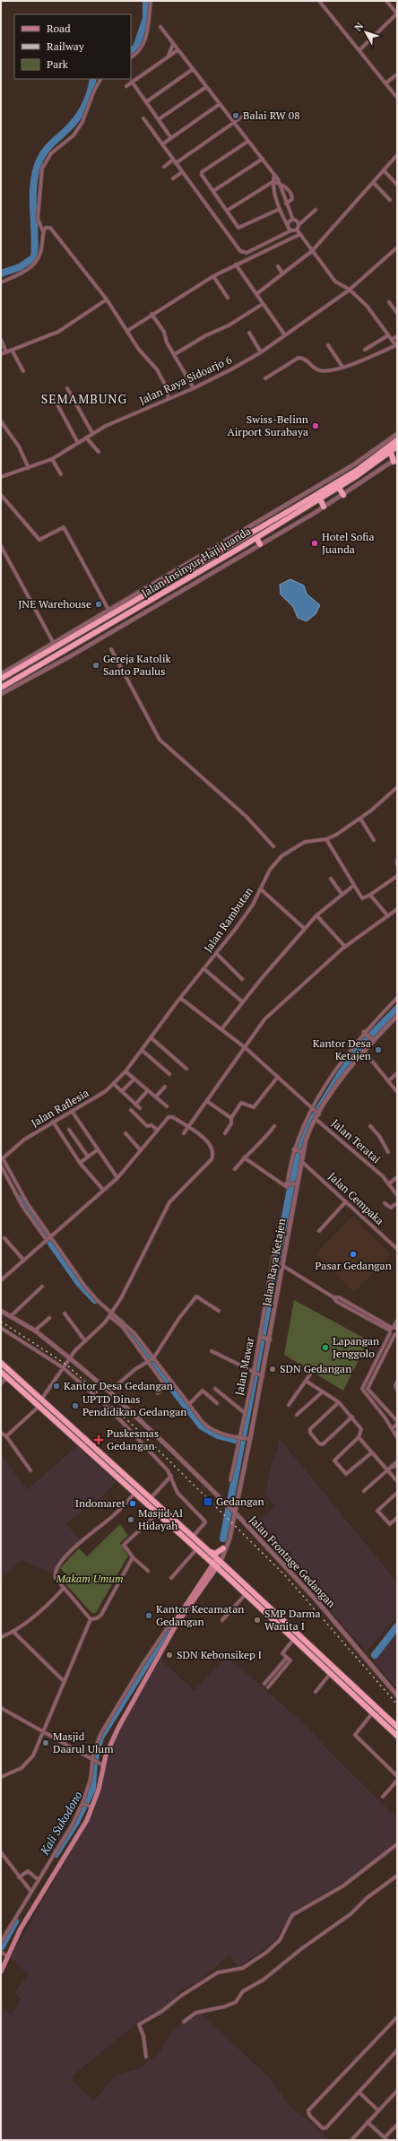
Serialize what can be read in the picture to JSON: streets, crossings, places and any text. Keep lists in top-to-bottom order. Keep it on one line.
{"streets":{"highway":["Jalan Insinyur Haji Juanda"],"street":["Jalan Raya Sidoarjo 6","Jalan Rambutan","Jalan Raflesia","Jalan Teratai","Jalan Cempaka","Jalan Raya Ketajen","Jalan Mawar","Jalan Frontage Gedangan"]},"crossings":[["Jalan Rambutan","Jalan Raflesia"],["Jalan Teratai","Jalan Raya Ketajen"],["Jalan Cempaka","Jalan Raya Ketajen"],["Jalan Raya Ketajen","Jalan Frontage Gedangan"]],"districts":["SEMAMBUNG"],"water":["Kali Sukodono"],"parks":["Makam Umum"],"places":{"other":["Balai RW 08","Swiss-Belinn Airport Surabaya","Hotel Sofia Juanda","JNE Warehouse","Gereja Katolik Santo Paulus","Kantor Desa Ketajen","Pasar Gedangan","Lapangan Jenggolo","SDN Gedangan","Kantor Desa Gedangan","UPTD Dinas Pendidikan Gedangan","Indomaret","Masjid Al Hidayah","Kantor Kecamatan Gedangan","SMP Darma Wanita I","SDN Kebonsikep I","Masjid Daarul Ulum"],"health":["Puskesmas Gedangan"],"transit":["Gedangan"]},"legend":["Road","Railway","Park"],"north":"top left"}
